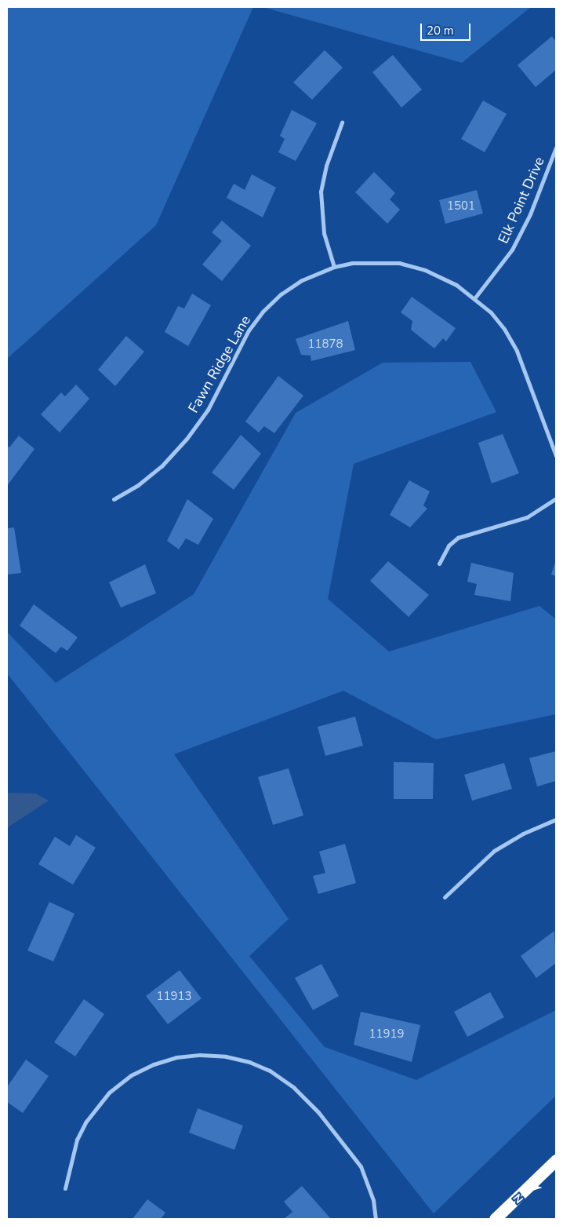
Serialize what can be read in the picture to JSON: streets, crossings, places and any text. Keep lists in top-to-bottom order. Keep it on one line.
{"streets":{"street":["Elk Point Drive","Fawn Ridge Lane"]},"crossings":[["Elk Point Drive","Fawn Ridge Lane"]],"house_numbers":["1501","11878","11913","11919"],"scale_bar":"20 m","north":"bottom left"}
